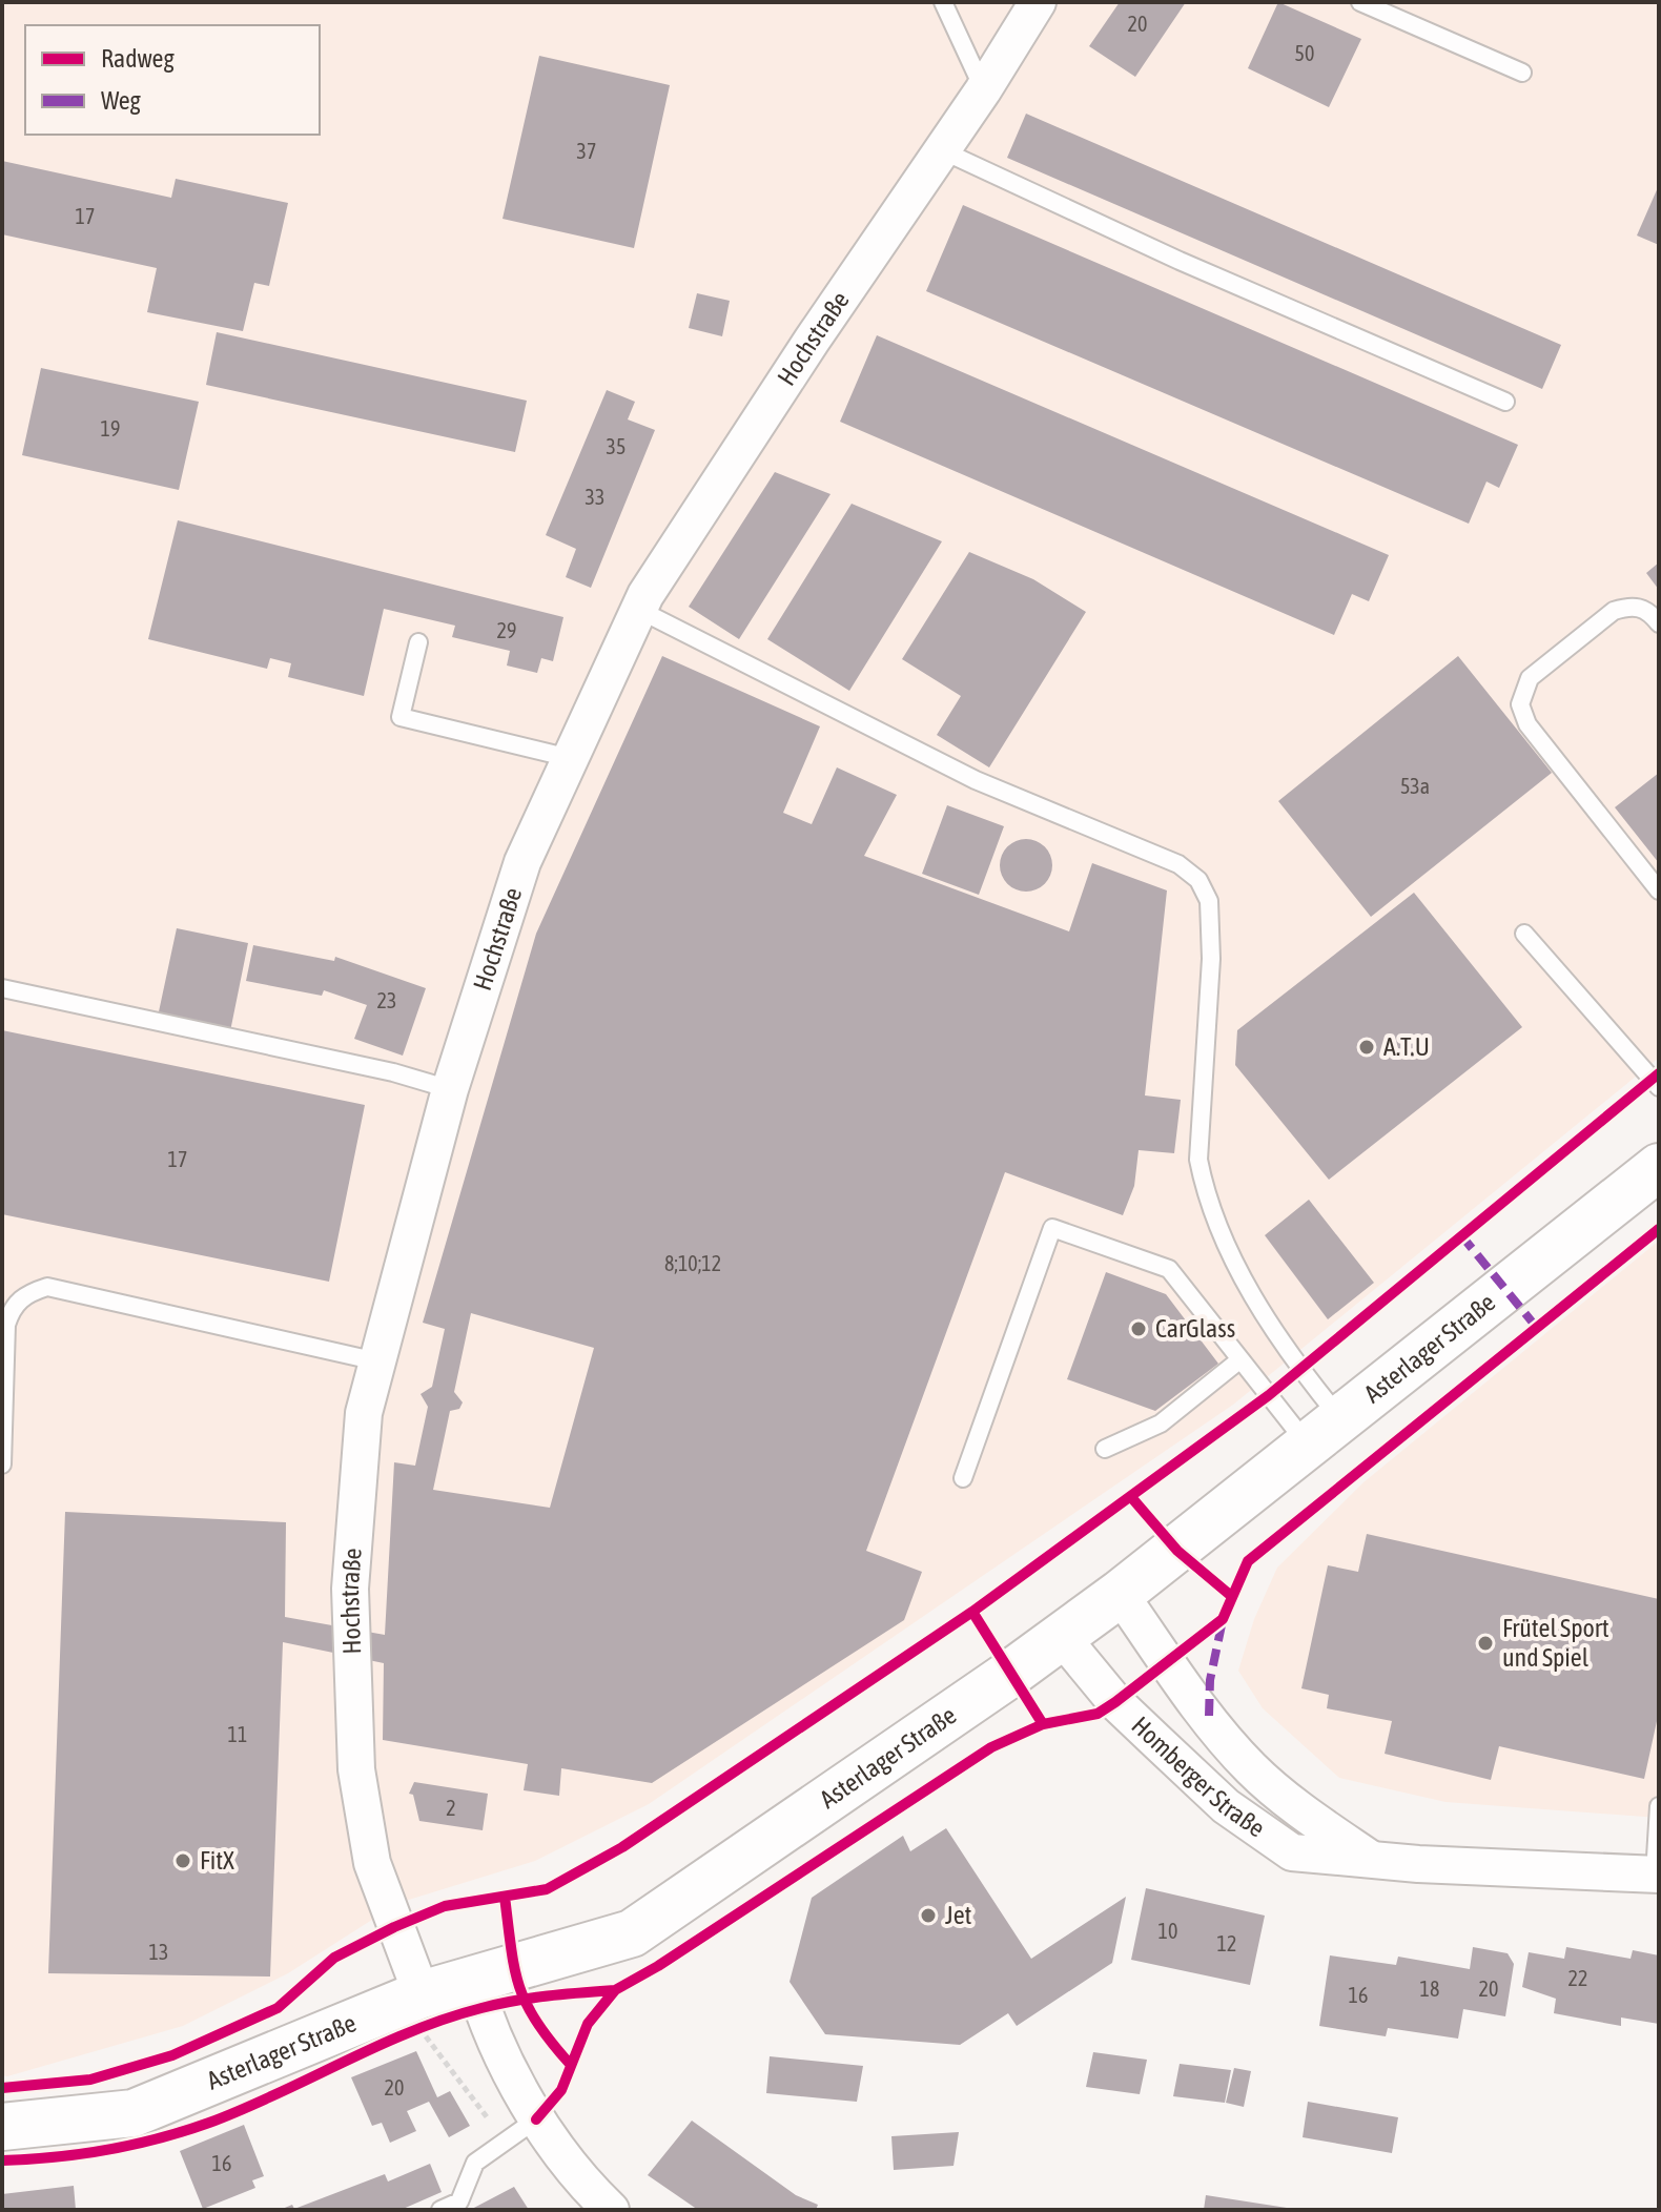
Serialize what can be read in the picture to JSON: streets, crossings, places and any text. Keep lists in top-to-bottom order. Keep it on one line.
{"streets":{"main road":["Asterlager Straße"],"street":["Hochstraße","Homberger Straße"]},"crossings":[["Hochstraße","Asterlager Straße"],["Asterlager Straße","Homberger Straße"]],"places":["A.T.U","CarGlass","Frütel Sport und Spiel","FitX","Jet"],"house_numbers":["20","50","37","17","19","35","33","29","53a","23","17","8;10;12","11","2","10","12","13","22","18","20","16","20","16"],"legend":["Radweg","Weg"]}
